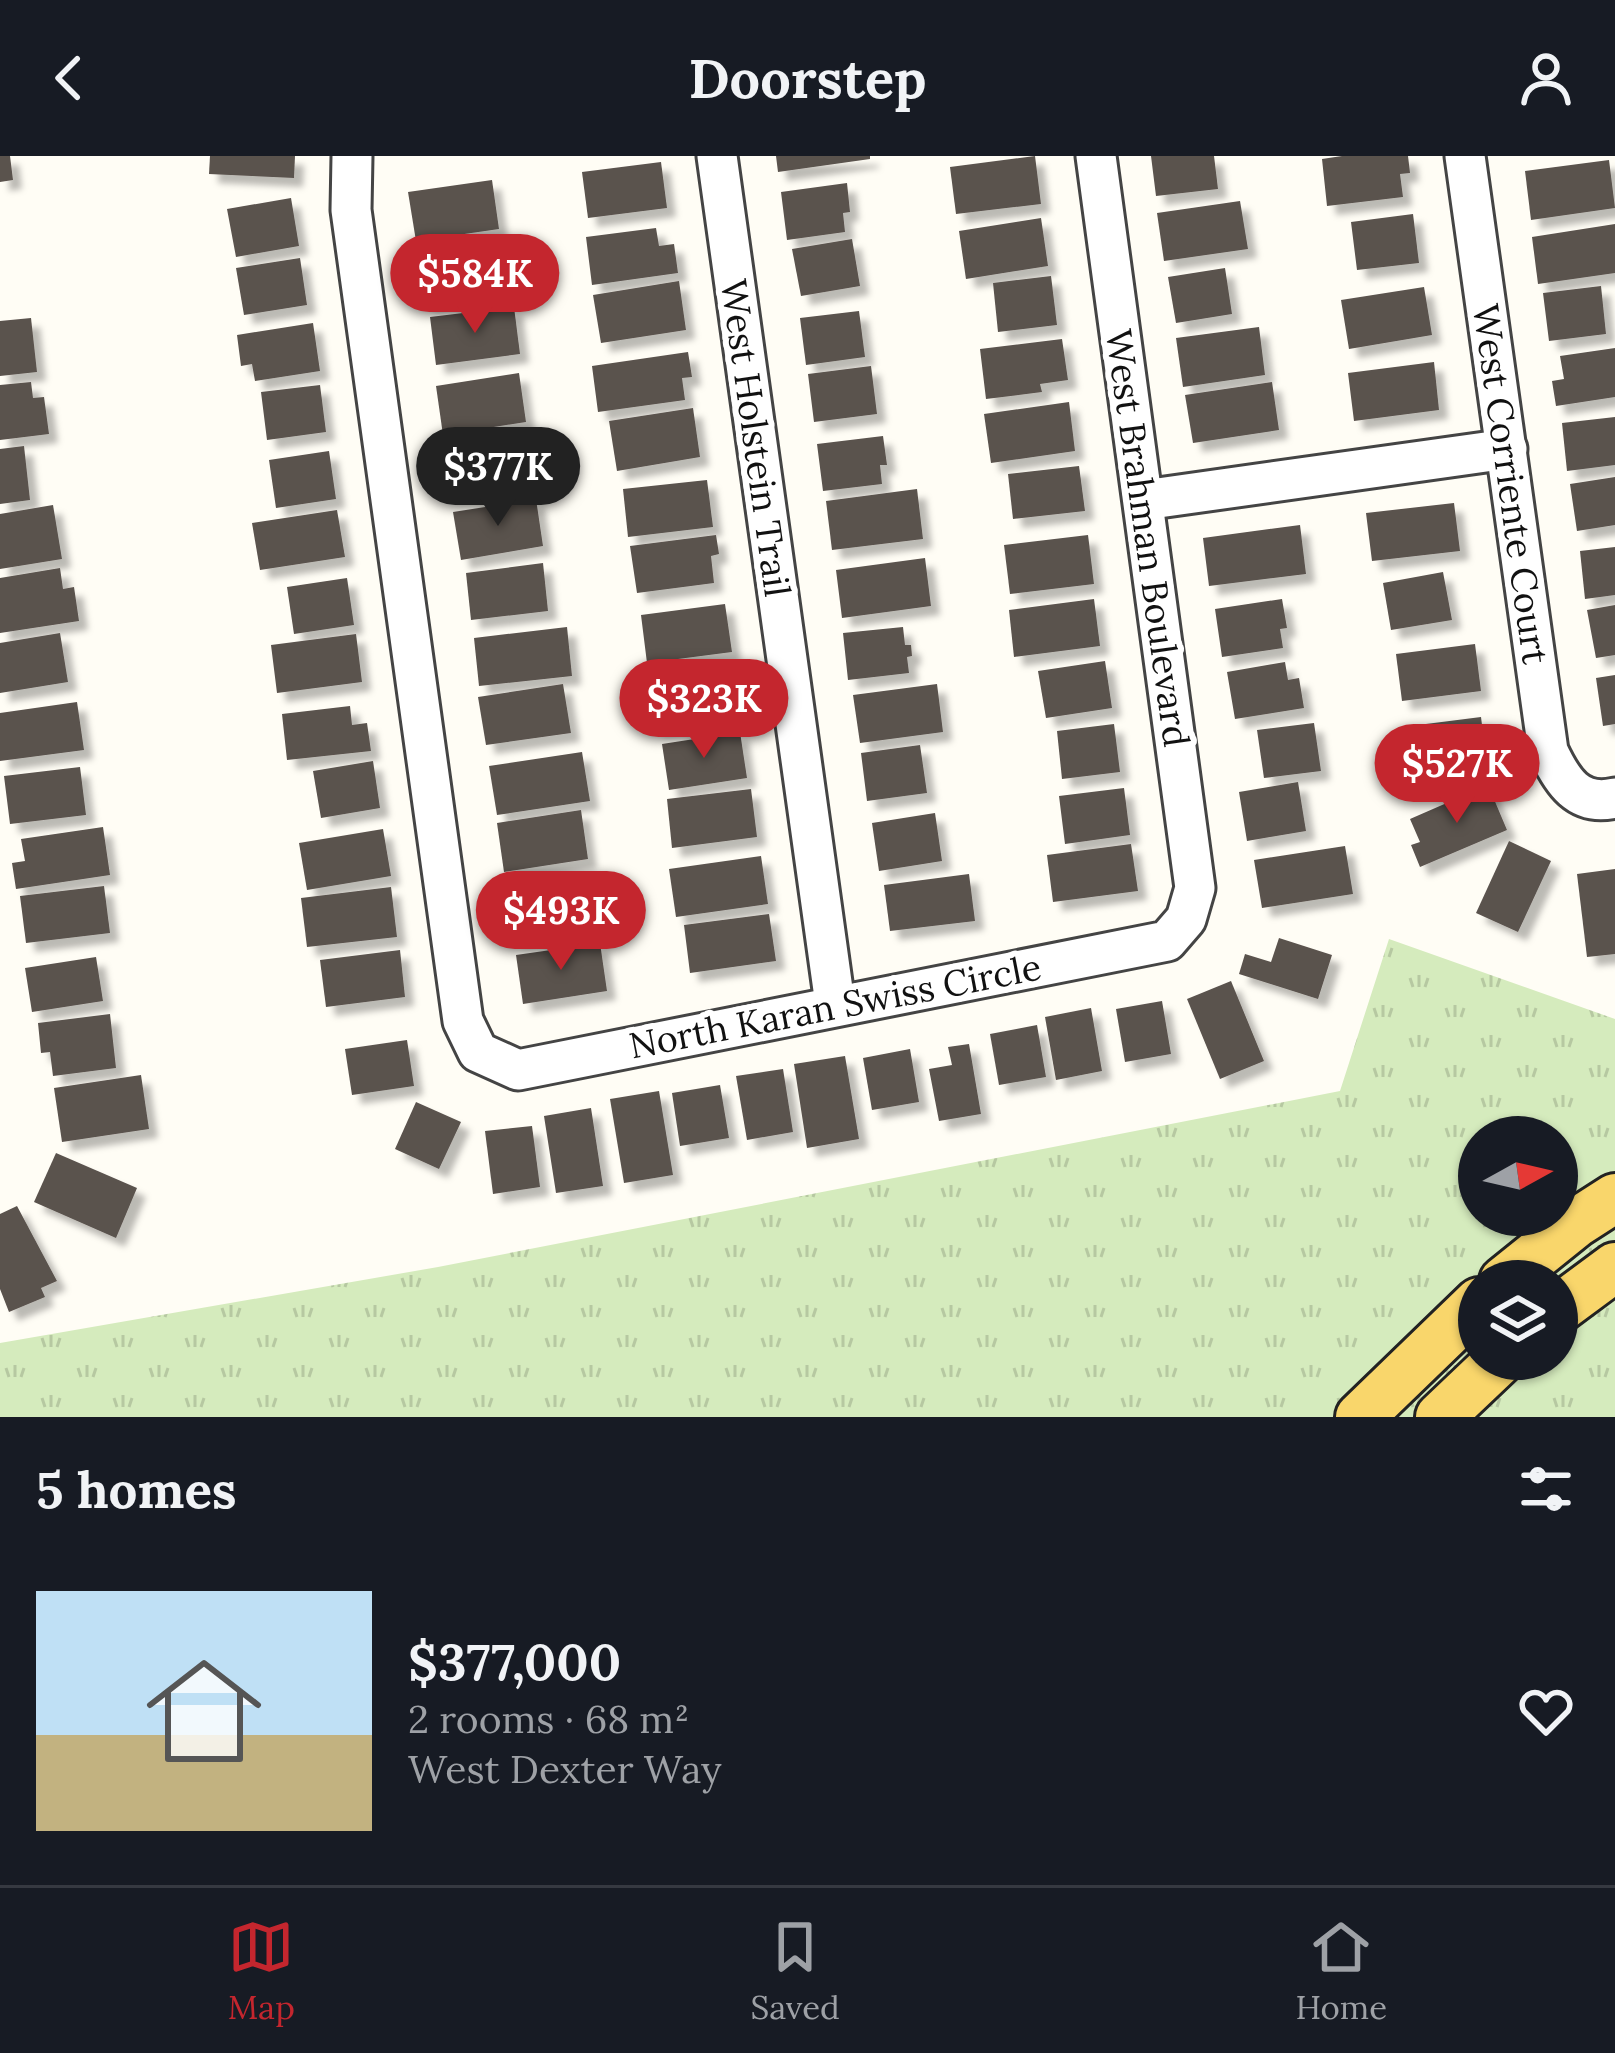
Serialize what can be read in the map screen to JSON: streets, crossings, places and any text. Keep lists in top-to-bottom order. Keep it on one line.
{"streets":{"street":["West Holstein Trail","West Corriente Court","West Brahman Boulevard","North Karan Swiss Circle"]},"crossings":[["West Holstein Trail","North Karan Swiss Circle"],["West Brahman Boulevard","North Karan Swiss Circle"]],"north":"right","page":{"header":"Doorstep","price":["$584K","$377K","$323K","$527K","$493K"],"heading":"5 homes","list":[{"name":"$377,000","note":"2 rooms · 68 m² · West Dexter Way"}],"tabs":["Map","Saved","Home"]}}
